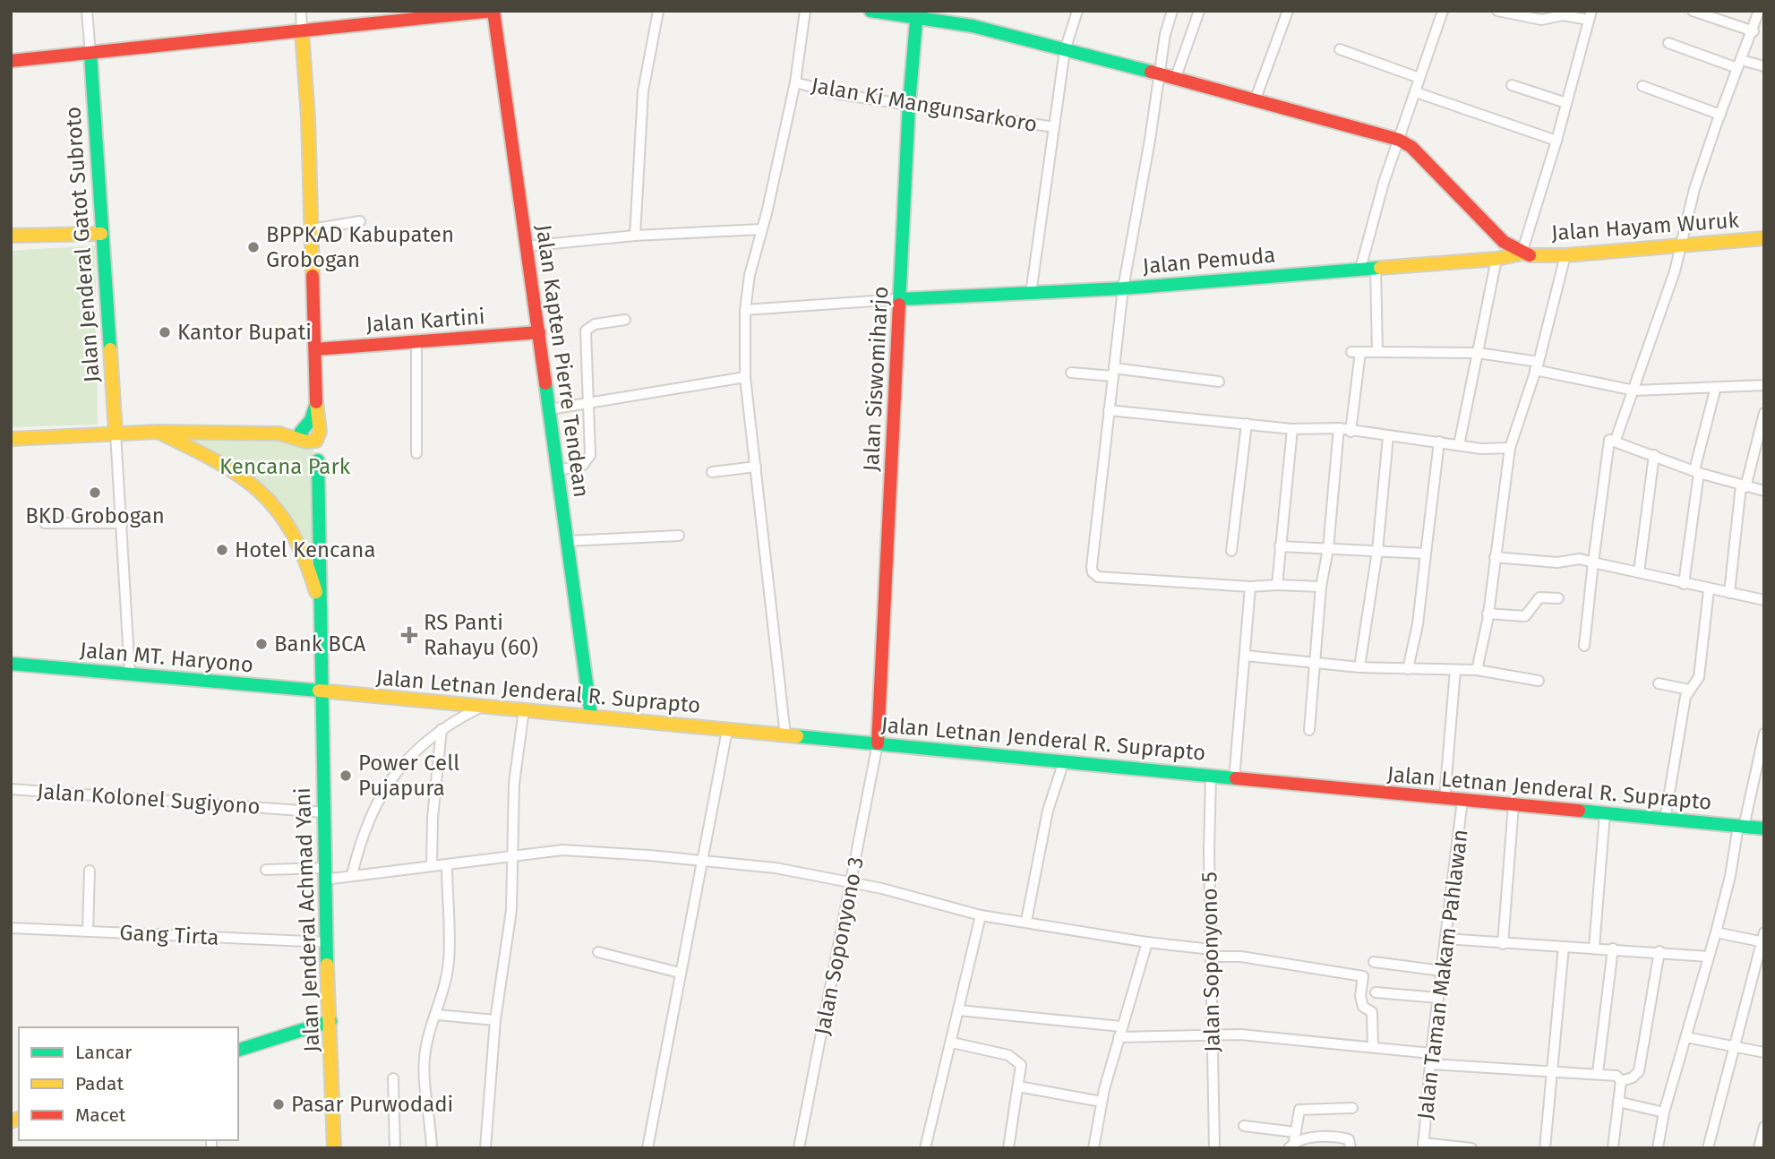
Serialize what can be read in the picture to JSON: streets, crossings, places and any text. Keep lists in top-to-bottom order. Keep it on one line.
{"streets":{"main road":["Jalan Hayam Wuruk","Jalan Jenderal Gatot Subroto","Jalan Pemuda","Jalan Kartini","Jalan Kapten Pierre Tendean","Jalan Siswomiharjo","Jalan MT. Haryono","Jalan Letnan Jenderal R. Suprapto","Jalan Jenderal Achmad Yani"],"street":["Jalan Ki Mangunsarkoro","Jalan Kolonel Sugiyono","Gang Tirta","Jalan Soponyono 3","Jalan Soponyono 5","Jalan Taman Makam Pahlawan"]},"crossings":[["Jalan Ki Mangunsarkoro","Jalan Siswomiharjo"],["Jalan Hayam Wuruk","Jalan Pemuda"],["Jalan Pemuda","Jalan Siswomiharjo"],["Jalan Kartini","Jalan Kapten Pierre Tendean"],["Jalan Kartini","Jalan Jenderal Achmad Yani"],["Jalan Kapten Pierre Tendean","Jalan Letnan Jenderal R. Suprapto"],["Jalan Siswomiharjo","Jalan Letnan Jenderal R. Suprapto"],["Jalan Siswomiharjo","Jalan Soponyono 3"],["Jalan MT. Haryono","Jalan Letnan Jenderal R. Suprapto"],["Jalan MT. Haryono","Jalan Jenderal Achmad Yani"],["Jalan Letnan Jenderal R. Suprapto","Jalan Jenderal Achmad Yani"],["Jalan Letnan Jenderal R. Suprapto","Jalan Soponyono 3"],["Jalan Letnan Jenderal R. Suprapto","Jalan Soponyono 5"],["Jalan Letnan Jenderal R. Suprapto","Jalan Taman Makam Pahlawan"],["Jalan Kolonel Sugiyono","Jalan Jenderal Achmad Yani"],["Jalan Jenderal Achmad Yani","Gang Tirta"]],"parks":["Kencana Park"],"places":{"other":["BPPKAD Kabupaten Grobogan","Kantor Bupati","BKD Grobogan","Hotel Kencana","Bank BCA","Power Cell Pujapura","Pasar Purwodadi"],"health":["RS Panti Rahayu (60)"]},"legend":["Lancar","Padat","Macet"]}
